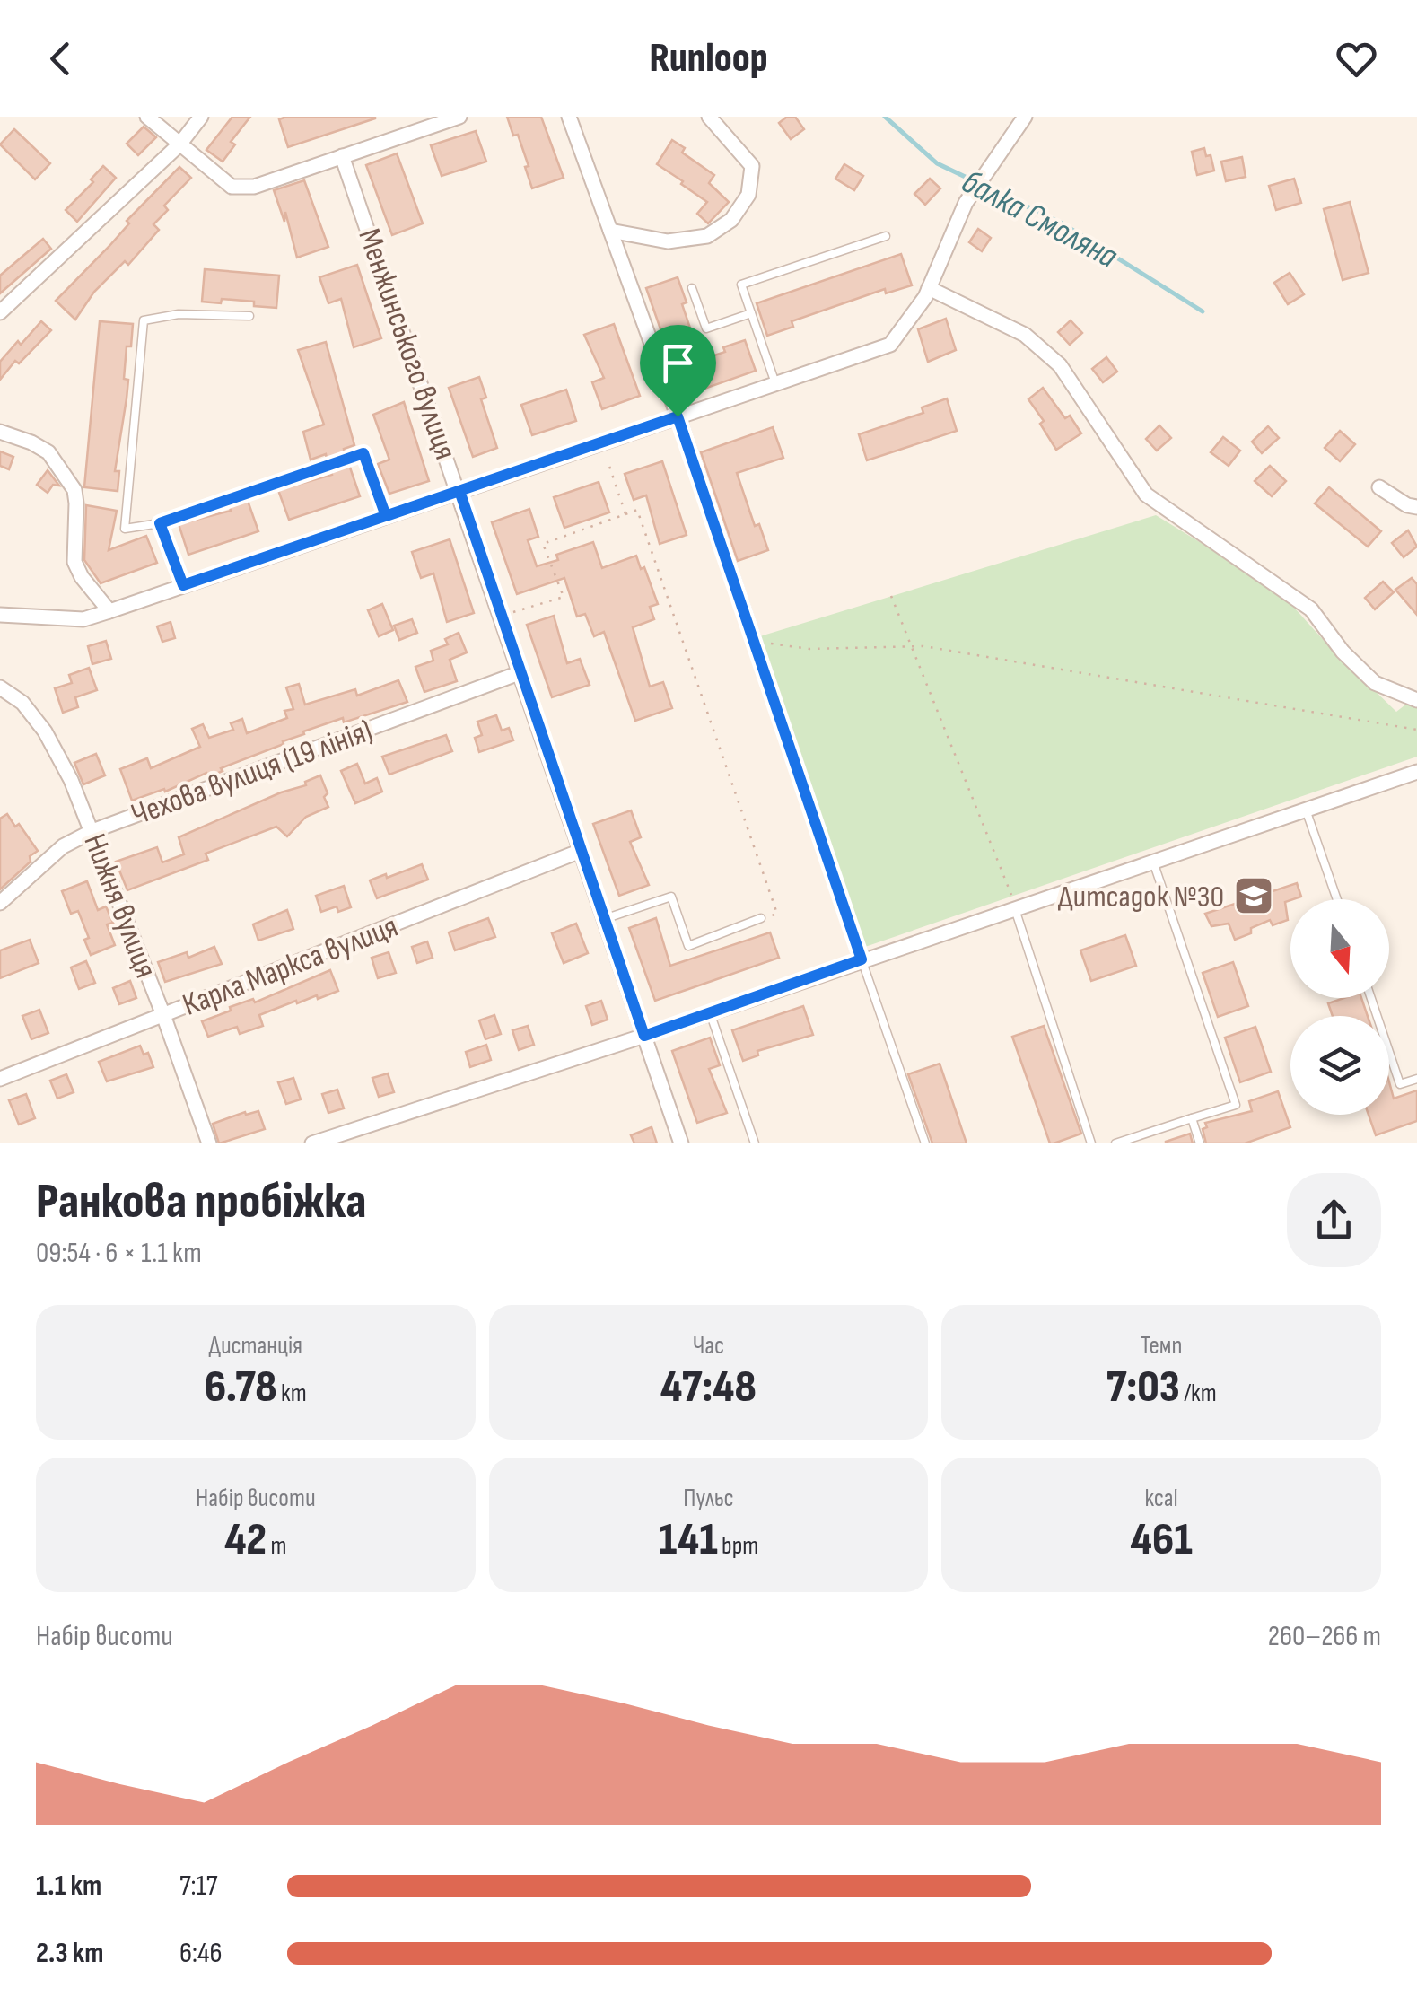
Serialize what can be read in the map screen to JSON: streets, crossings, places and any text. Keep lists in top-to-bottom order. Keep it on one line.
{"streets":{"street":["Менжинського вулиця","Чехова вулиця (19 лiнiя)","Нижня вулиця","Карла Маркса вулиця"]},"crossings":[["Менжинського вулиця","Чехова вулиця (19 лiнiя)"],["Менжинського вулиця","Карла Маркса вулиця"],["Чехова вулиця (19 лiнiя)","Нижня вулиця"],["Нижня вулиця","Карла Маркса вулиця"]],"water":["балка Смоляна"],"places":{"school or university":["Дитсадок №30"]},"north":"bottom","page":{"header":"Runloop","heading":["Ранкова пробіжка","09:54 · 6 × 1.1 km"],"stats":[["Дистанція","6.78 km"],["Час","47:48"],["Темп","7:03 /km"],["Набір висоти","42 m"],["Пульс","141 bpm"],["kcal","461"]],"chart":["Набір висоти","260–266 m"],"list":[{"name":"1.1 km","note":"7:17"},{"name":"2.3 km","note":"6:46"}]}}
